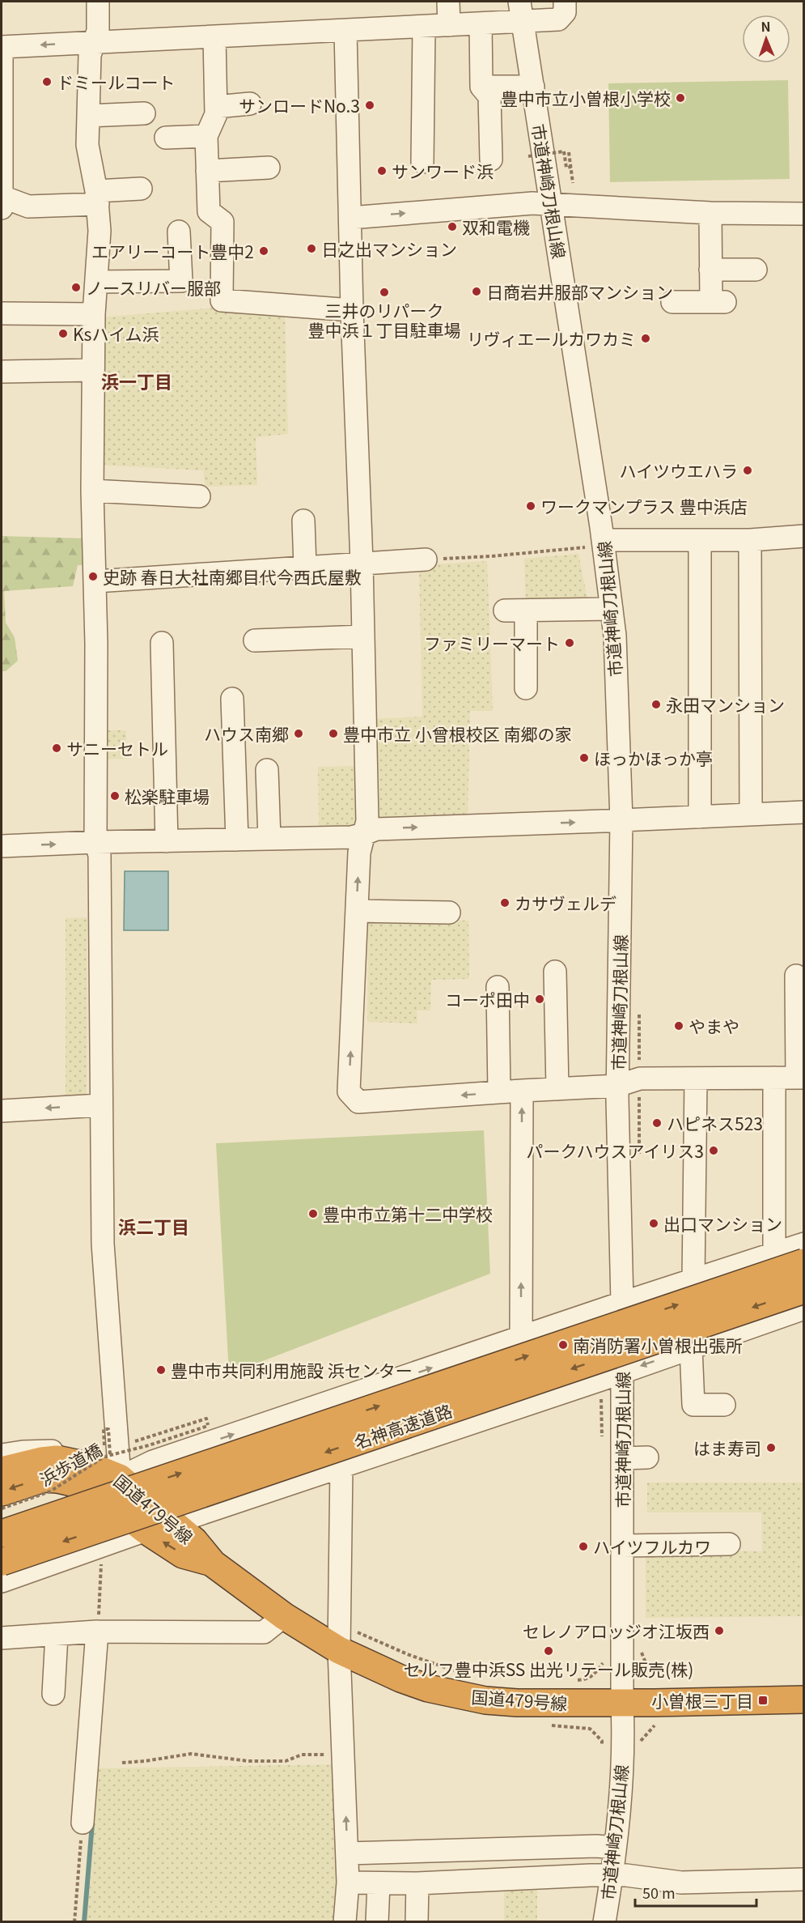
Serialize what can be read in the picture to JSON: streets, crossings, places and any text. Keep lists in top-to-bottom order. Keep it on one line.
{"streets":{"highway":["名神高速道路","国道479号線"],"street":["市道神崎刀根山線"],"path":["浜歩道橋"]},"crossings":[["市道神崎刀根山線","国道479号線"],["浜歩道橋","国道479号線"]],"districts":["浜一丁目","浜二丁目"],"places":{"other":["ドミールコート","豊中市立小曽根小学校","サンロードNo.3","サンワード浜","双和電機","日之出マンション","エアリーコート豊中2","ノースリバー服部","日商岩井服部マンション","三井のリパーク 豊中浜１丁目駐車場","Ksハイム浜","リヴィエールカワカミ","ハイツウエハラ","ワークマンプラス 豊中浜店","史跡 春日大社南郷目代今西氏屋敷","ファミリーマート","永田マンション","ハウス南郷","豊中市立 小曾根校区 南郷の家","サニーセトル","ほっかほっか亭","松楽駐車場","カサヴェルデ","コーポ田中","やまや","ハピネス523","パークハウスアイリス3","豊中市立第十二中学校","出口マンション","南消防署小曽根出張所","豊中市共同利用施設 浜センター","はま寿司","ハイツフルカワ","セレノアロッジオ江坂西","セルフ豊中浜SS 出光リテール販売(株)"],"transit":["小曽根三丁目"]},"scale_bar":"50 m","north":"top"}
